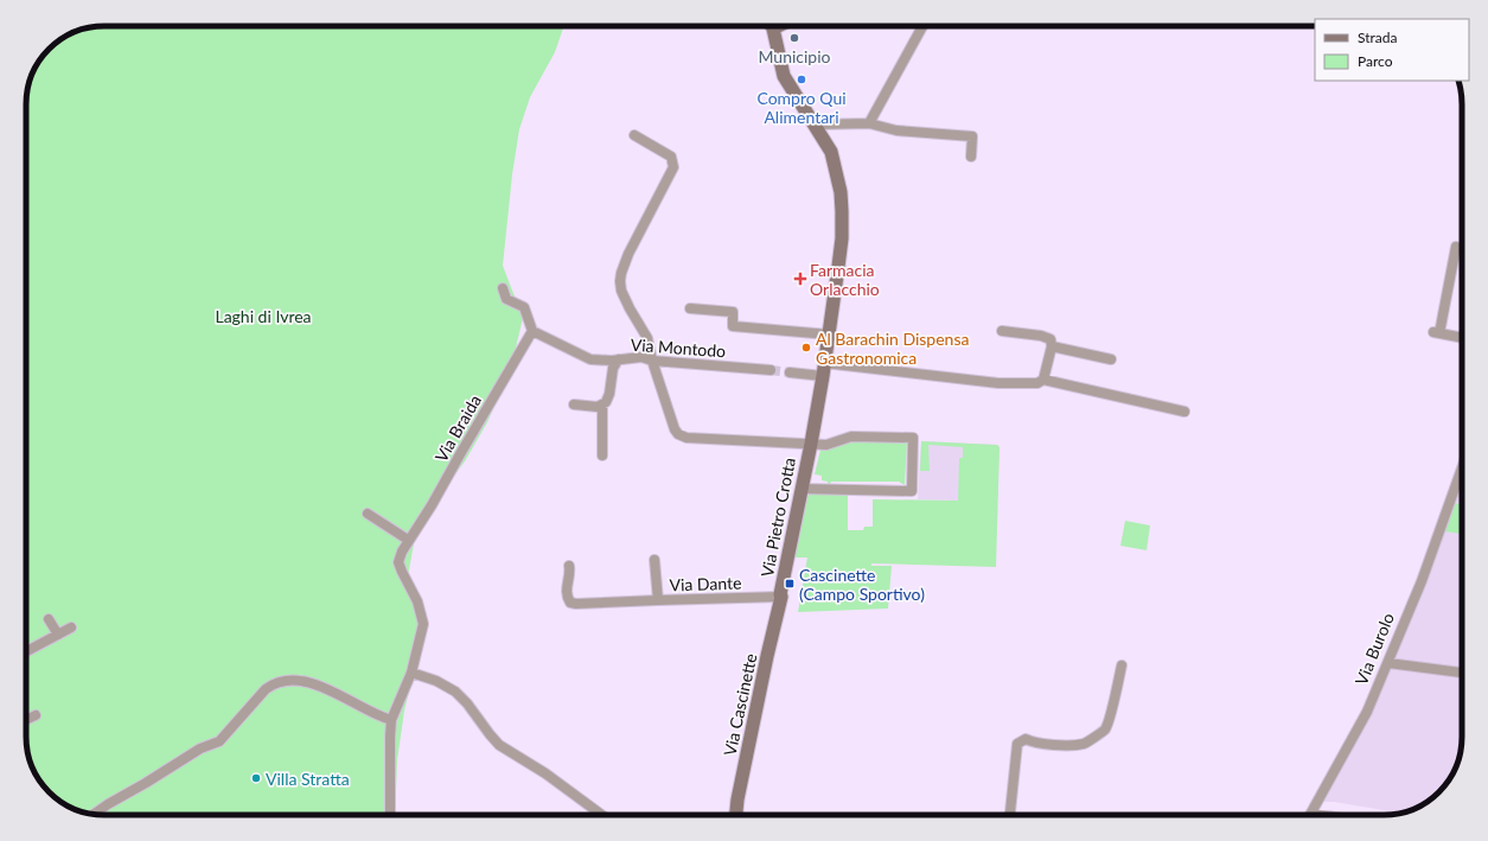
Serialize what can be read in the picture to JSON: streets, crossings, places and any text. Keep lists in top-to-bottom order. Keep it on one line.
{"streets":{"street":["Via Montodo","Via Braida","Via Pietro Crotta","Via Dante","Via Burolo","Via Cascinette"]},"crossings":[["Via Montodo","Via Braida"],["Via Montodo","Via Pietro Crotta"],["Via Pietro Crotta","Via Dante"],["Via Pietro Crotta","Via Cascinette"],["Via Dante","Via Cascinette"]],"parks":["Laghi di Ivrea"],"places":{"other":["Municipio","Compro Qui Alimentari","Al Barachin Dispensa Gastronomica","Villa Stratta"],"health":["Farmacia Orlacchio"],"transit":["Cascinette (Campo Sportivo)"]},"legend":["Strada","Parco"]}
